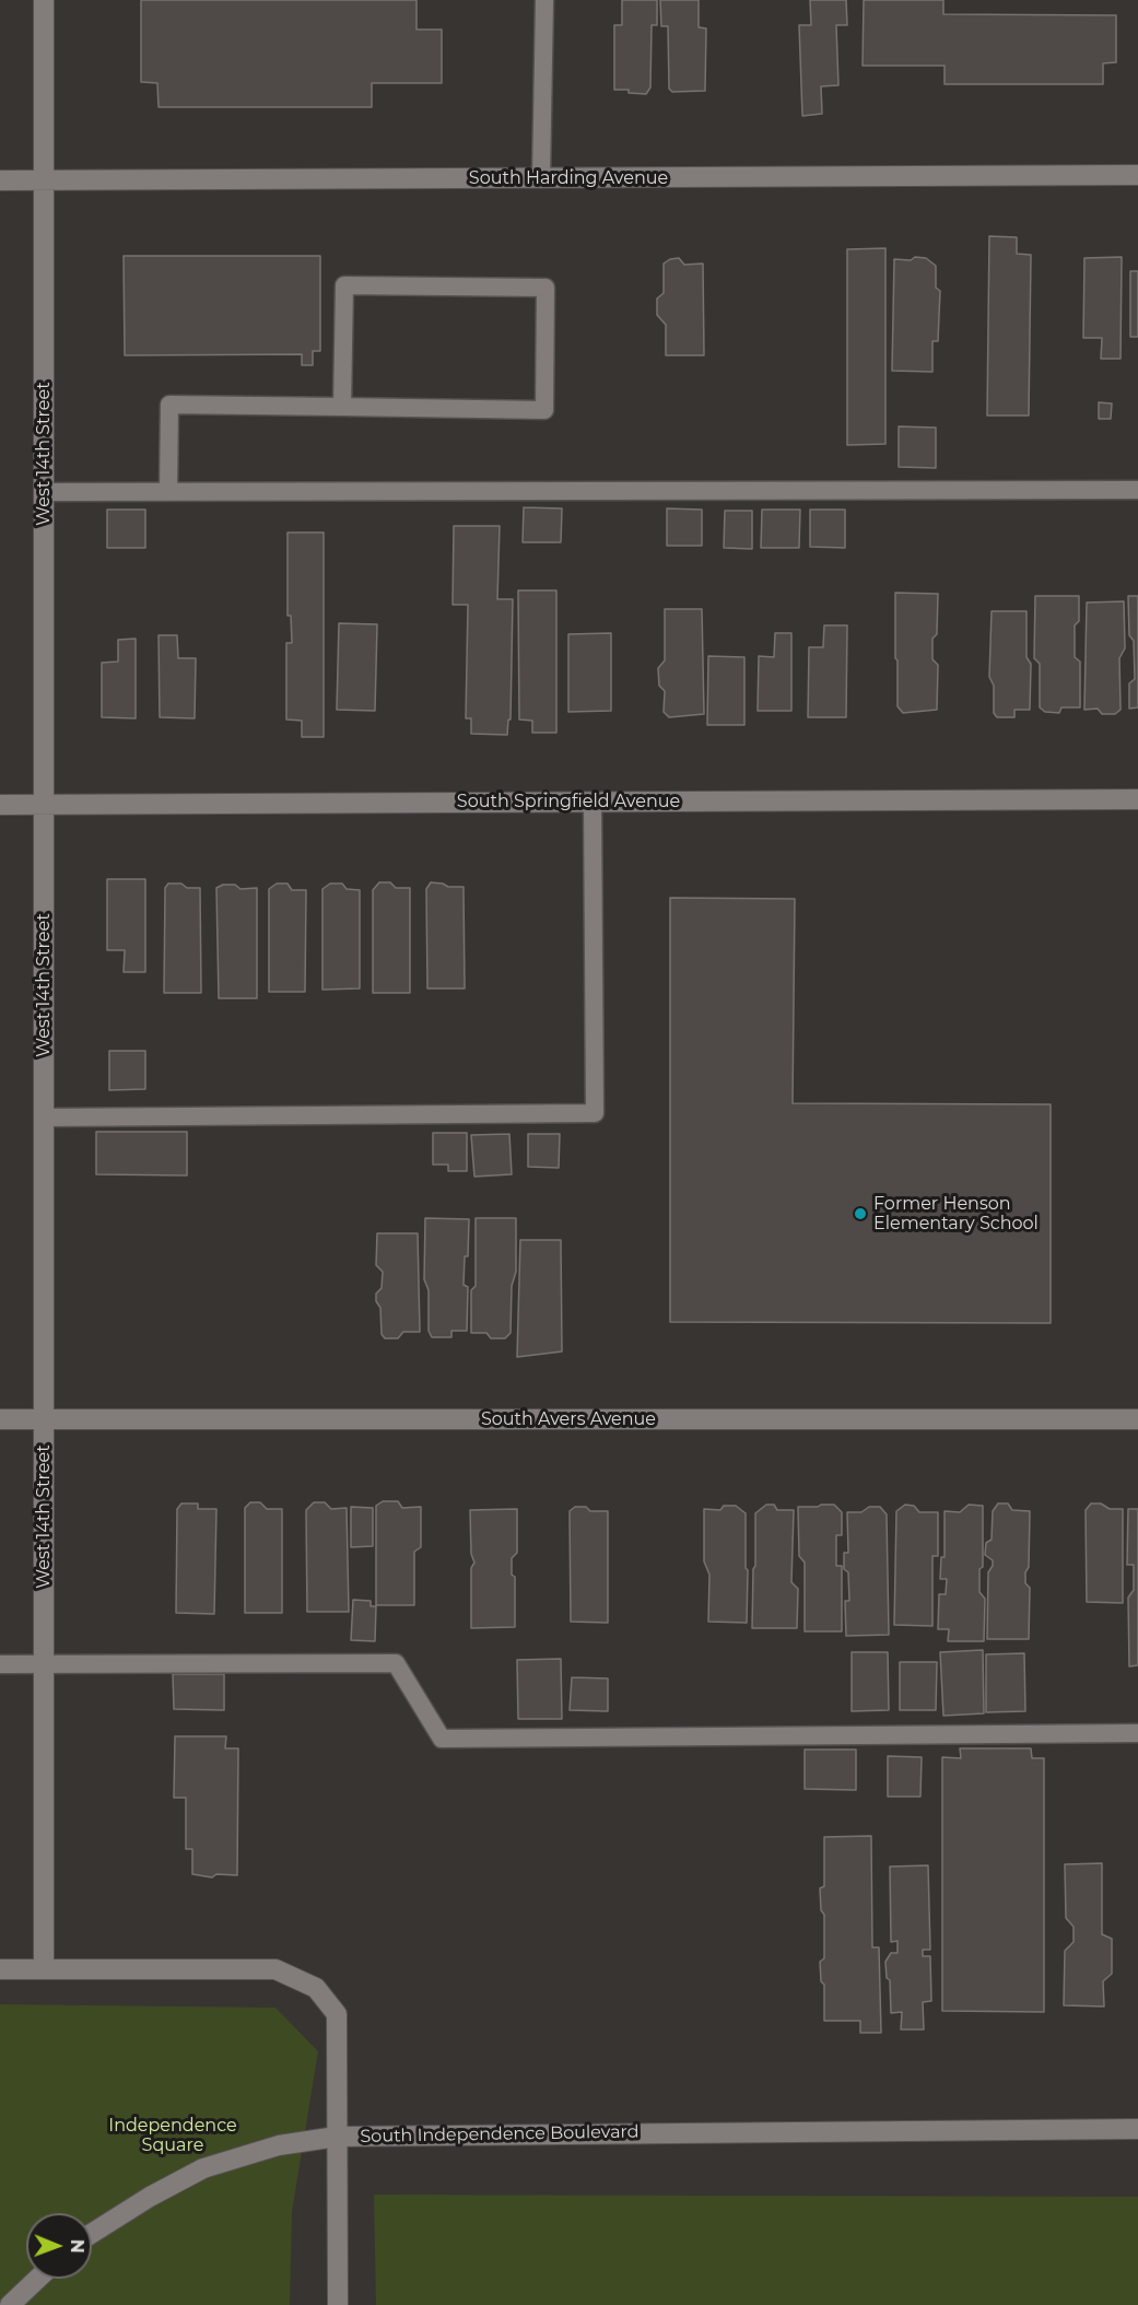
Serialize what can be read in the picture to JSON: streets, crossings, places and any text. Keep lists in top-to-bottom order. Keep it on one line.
{"streets":{"street":["South Harding Avenue","West 14th Street","South Springfield Avenue","South Avers Avenue","South Independence Boulevard"]},"crossings":[["South Harding Avenue","West 14th Street"],["West 14th Street","South Springfield Avenue"],["West 14th Street","South Avers Avenue"],["West 14th Street","South Independence Boulevard"]],"parks":["Independence Square"],"places":["Former Henson Elementary School"],"north":"right"}
